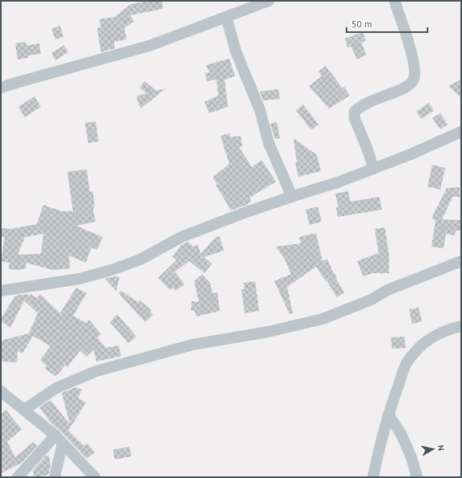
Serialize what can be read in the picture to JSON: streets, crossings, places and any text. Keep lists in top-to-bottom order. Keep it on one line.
{"scale_bar":"50 m","north":"right"}
